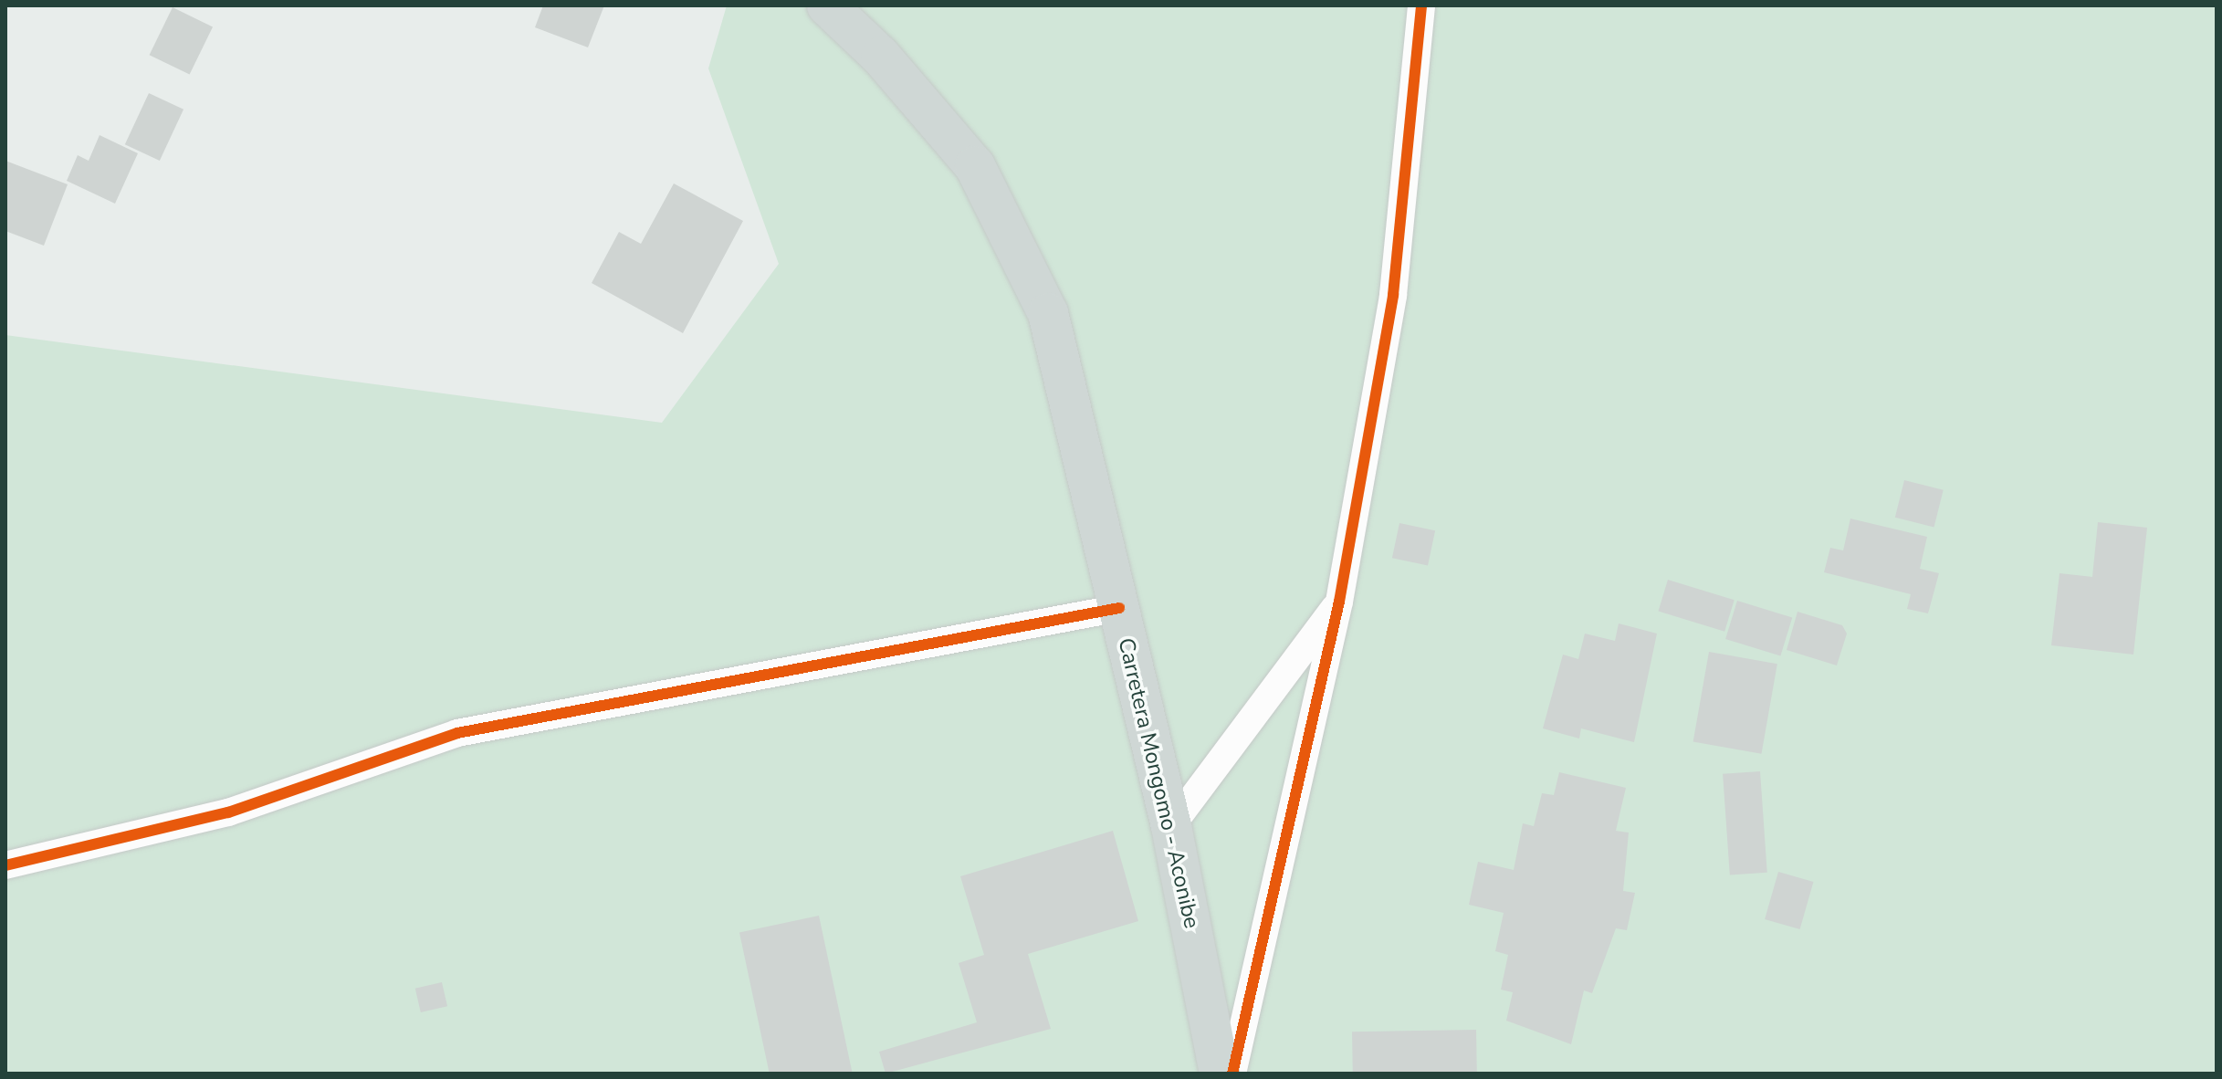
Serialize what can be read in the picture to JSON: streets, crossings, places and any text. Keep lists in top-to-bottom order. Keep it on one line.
{"streets":{"main road":["Carretera Mongomo - Aconibe"]}}
